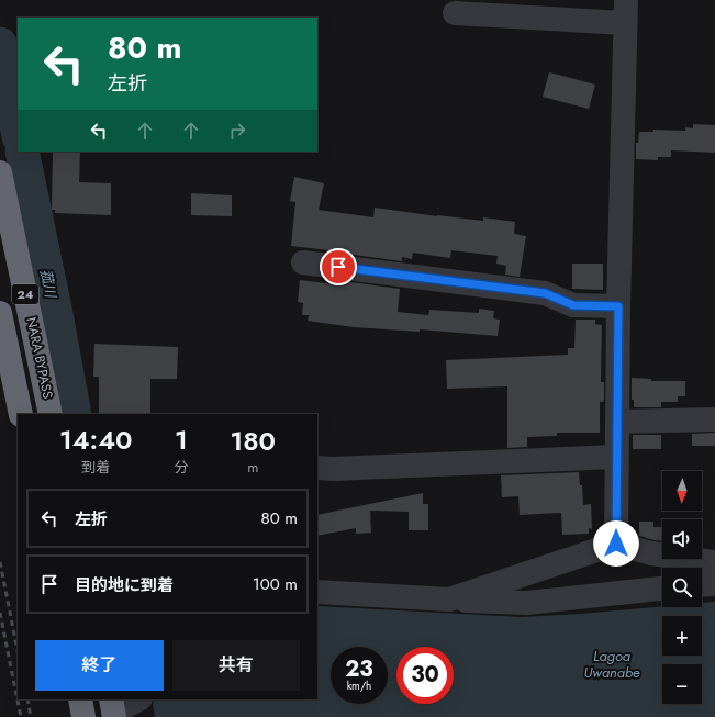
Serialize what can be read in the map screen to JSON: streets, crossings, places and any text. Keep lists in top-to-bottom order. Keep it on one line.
{"streets":{"highway":["24","NARA BYPASS"]},"water":["菰川","Lagoa Uwanabe"],"north":"bottom","page":{"turn":["80 m","左折"],"eta":["14:40","到着","1","分","180","m"],"map_buttons":["+","−"],"list":[{"name":"左折","value":"80 m"},{"name":"目的地に到着","value":"100 m"}],"buttons":["終了","共有"],"speed":"23 km/h","limit":"30"}}
